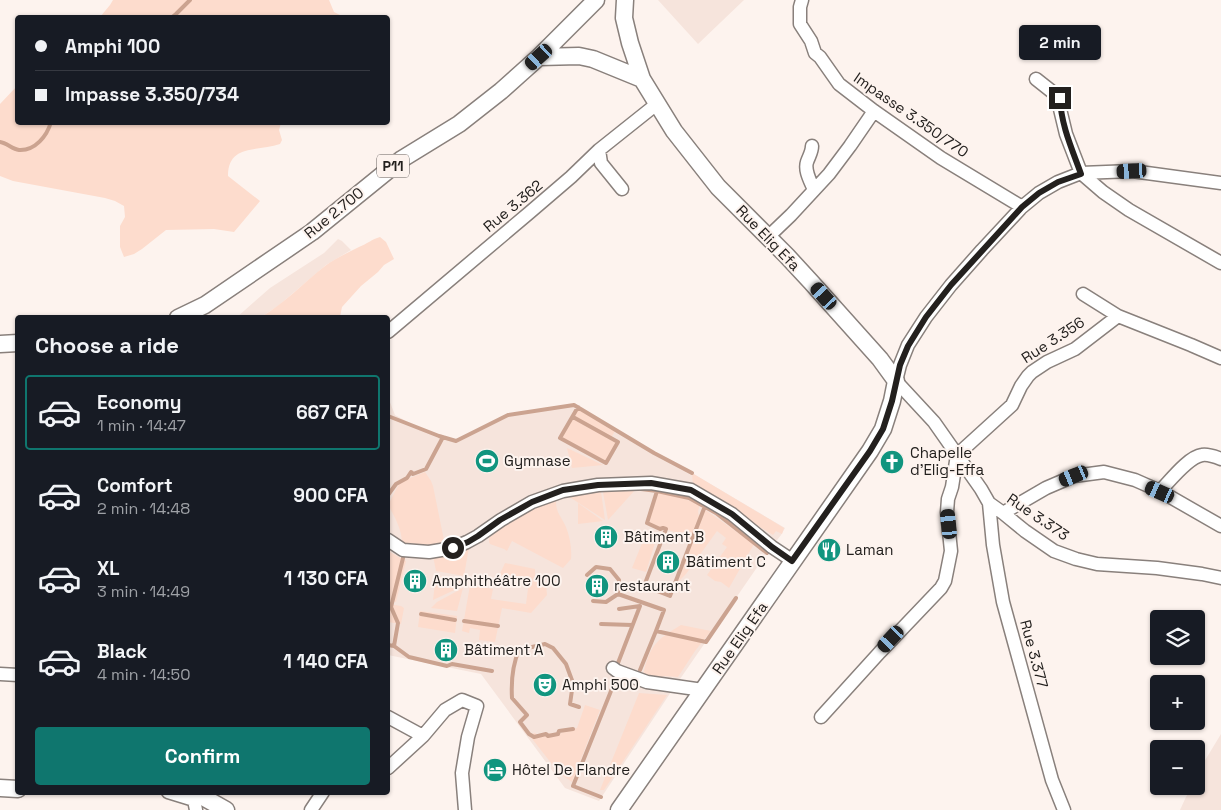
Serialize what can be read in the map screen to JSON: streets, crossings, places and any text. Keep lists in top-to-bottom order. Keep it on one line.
{"streets":{"main road":["P11","Rue 2.700","Rue Elig Efa"],"street":["Impasse 3.350/770","Rue 3.362","Rue 3.356","Rue 3.373","Rue 3.377"]},"crossings":[["Rue 3.362","Rue Elig Efa"],["Rue Elig Efa","Rue 3.373"],["Rue 3.356","Rue 3.373"],["Rue 3.373","Rue 3.377"]],"places":{"sports":["Gymnase"],"church":["Chapelle d'Elig-Effa"],"building":["Bâtiment B","Bâtiment C","Amphithéâtre 100","restaurant","Bâtiment A"],"restaurant":["Laman"],"theatre":["Amphi 500"],"hotel":["Hôtel De Flandre"]},"page":{"banner":["Amphi 100","Impasse 3.350/734"],"bubble":"2 min","heading":"Choose a ride","list":[{"name":"Economy","note":"1 min · 14:47","value":"667 CFA"},{"name":"Comfort","note":"2 min · 14:48","value":"900 CFA"},{"name":"XL","note":"3 min · 14:49","value":"1 130 CFA"},{"name":"Black","note":"4 min · 14:50","value":"1 140 CFA"}],"map_buttons":["+","−"],"buttons":"Confirm"}}
